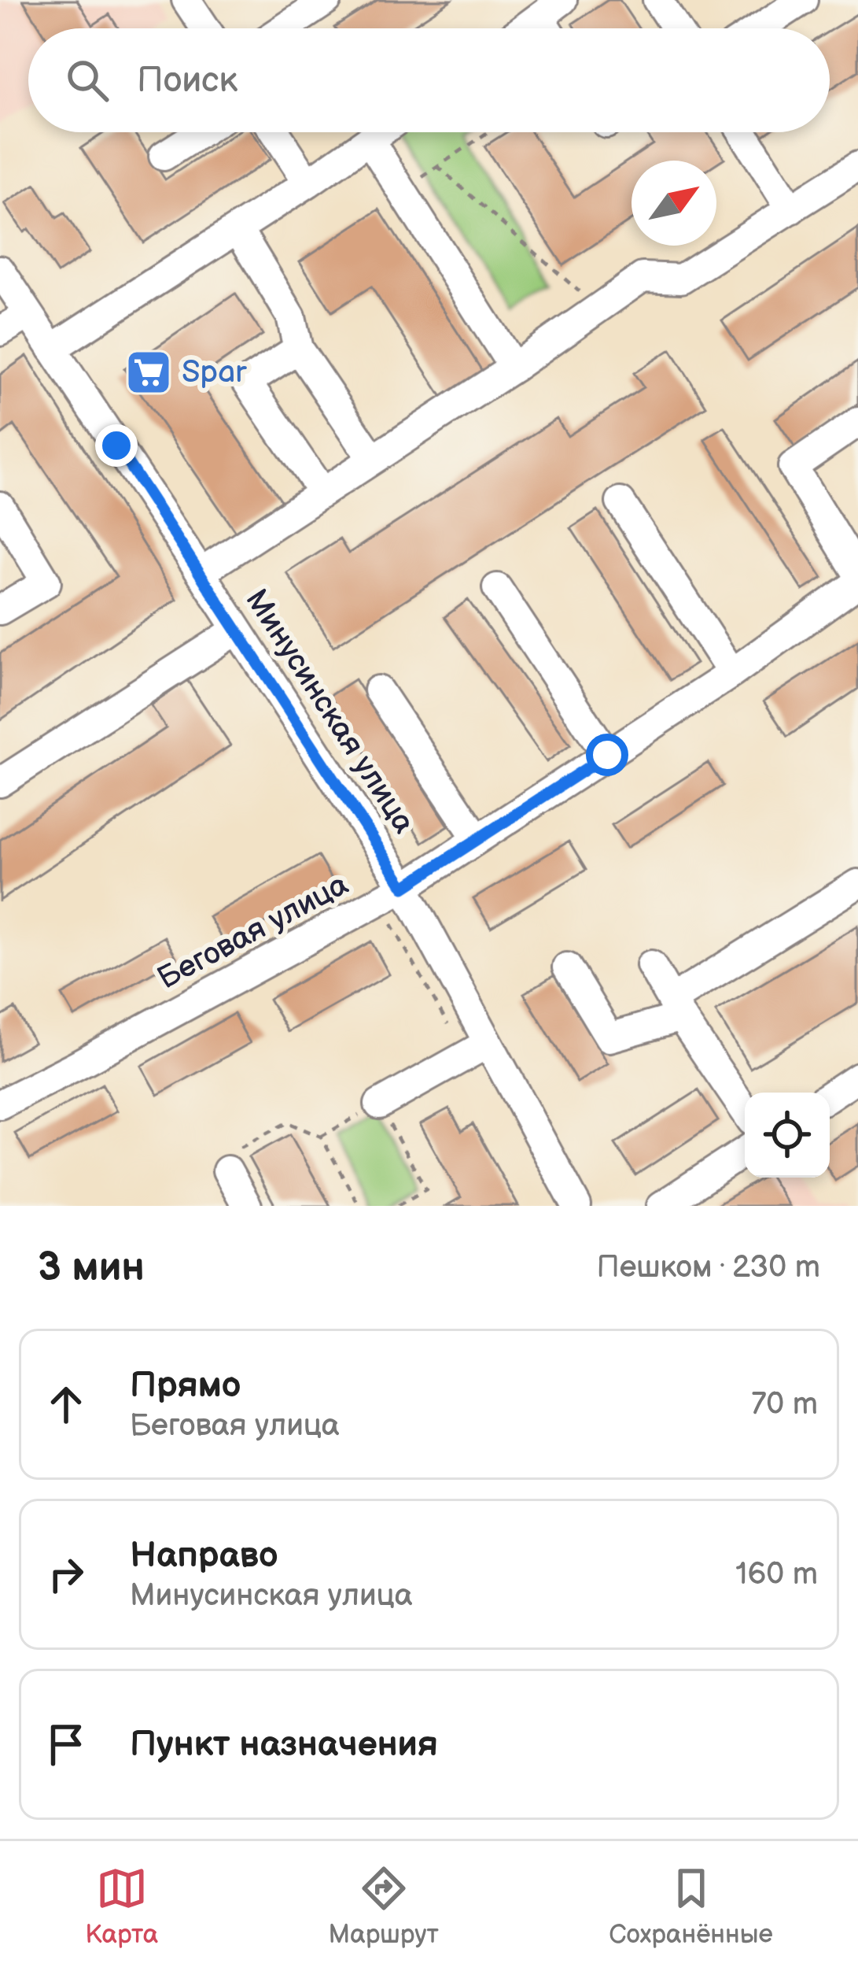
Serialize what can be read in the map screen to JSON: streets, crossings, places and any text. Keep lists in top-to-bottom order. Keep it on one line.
{"streets":{"street":["Минусинская улица","Беговая улица"]},"crossings":[["Минусинская улица","Беговая улица"]],"places":{"supermarket":["Spar"]},"north":"top right","page":{"search":"Поиск","heading":["3 мин","Пешком · 230 m"],"list":[["Прямо","Беговая улица","70 m"],["Направо","Минусинская улица","160 m"],"Пункт назначения"],"nav":["Карта","Маршрут","Сохранённые"]}}
